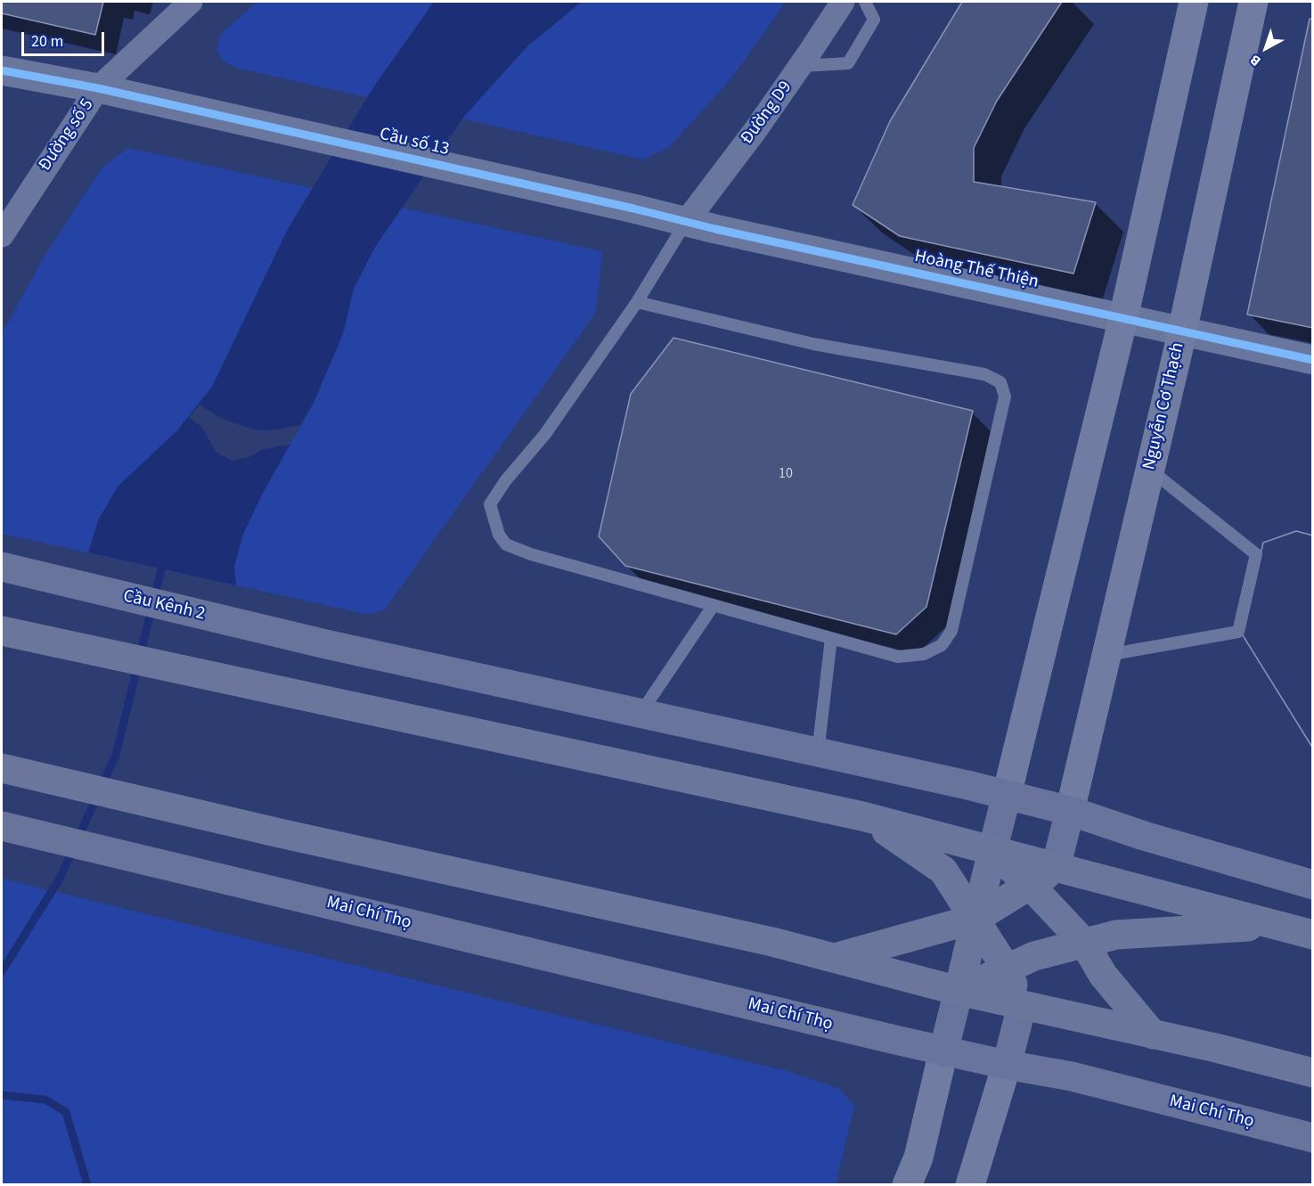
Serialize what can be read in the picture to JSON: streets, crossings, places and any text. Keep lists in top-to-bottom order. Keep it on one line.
{"streets":{"main road":["Nguyễn Cơ Thạch","Cầu Kênh 2","Mai Chí Thọ"],"street":["Đường D9","Đường số 5","Cầu số 13","Hoàng Thế Thiện"]},"crossings":[["Đường D9","Hoàng Thế Thiện"],["Đường số 5","Cầu số 13"],["Cầu số 13","Hoàng Thế Thiện"],["Hoàng Thế Thiện","Nguyễn Cơ Thạch"]],"house_numbers":["10"],"scale_bar":"20 m","north":"bottom left"}
